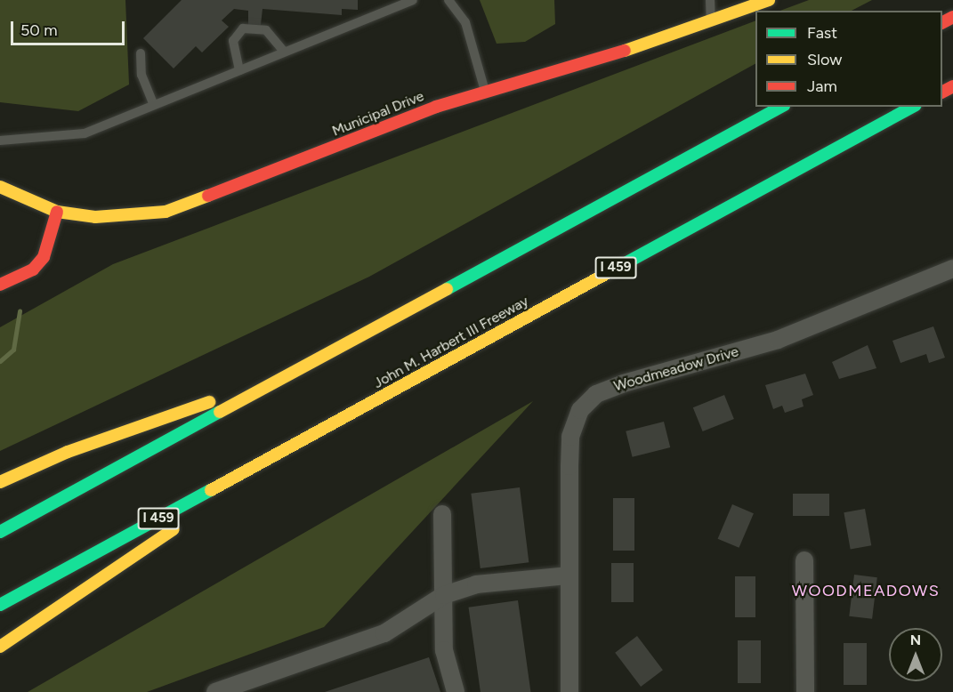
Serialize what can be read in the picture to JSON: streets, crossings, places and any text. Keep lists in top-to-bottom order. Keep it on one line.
{"streets":{"main road":["Municipal Drive","I 459","John M. Harbert III Freeway"],"street":["Woodmeadow Drive"]},"districts":["WOODMEADOWS"],"legend":["Fast","Slow","Jam"],"scale_bar":"50 m","north":"top"}
